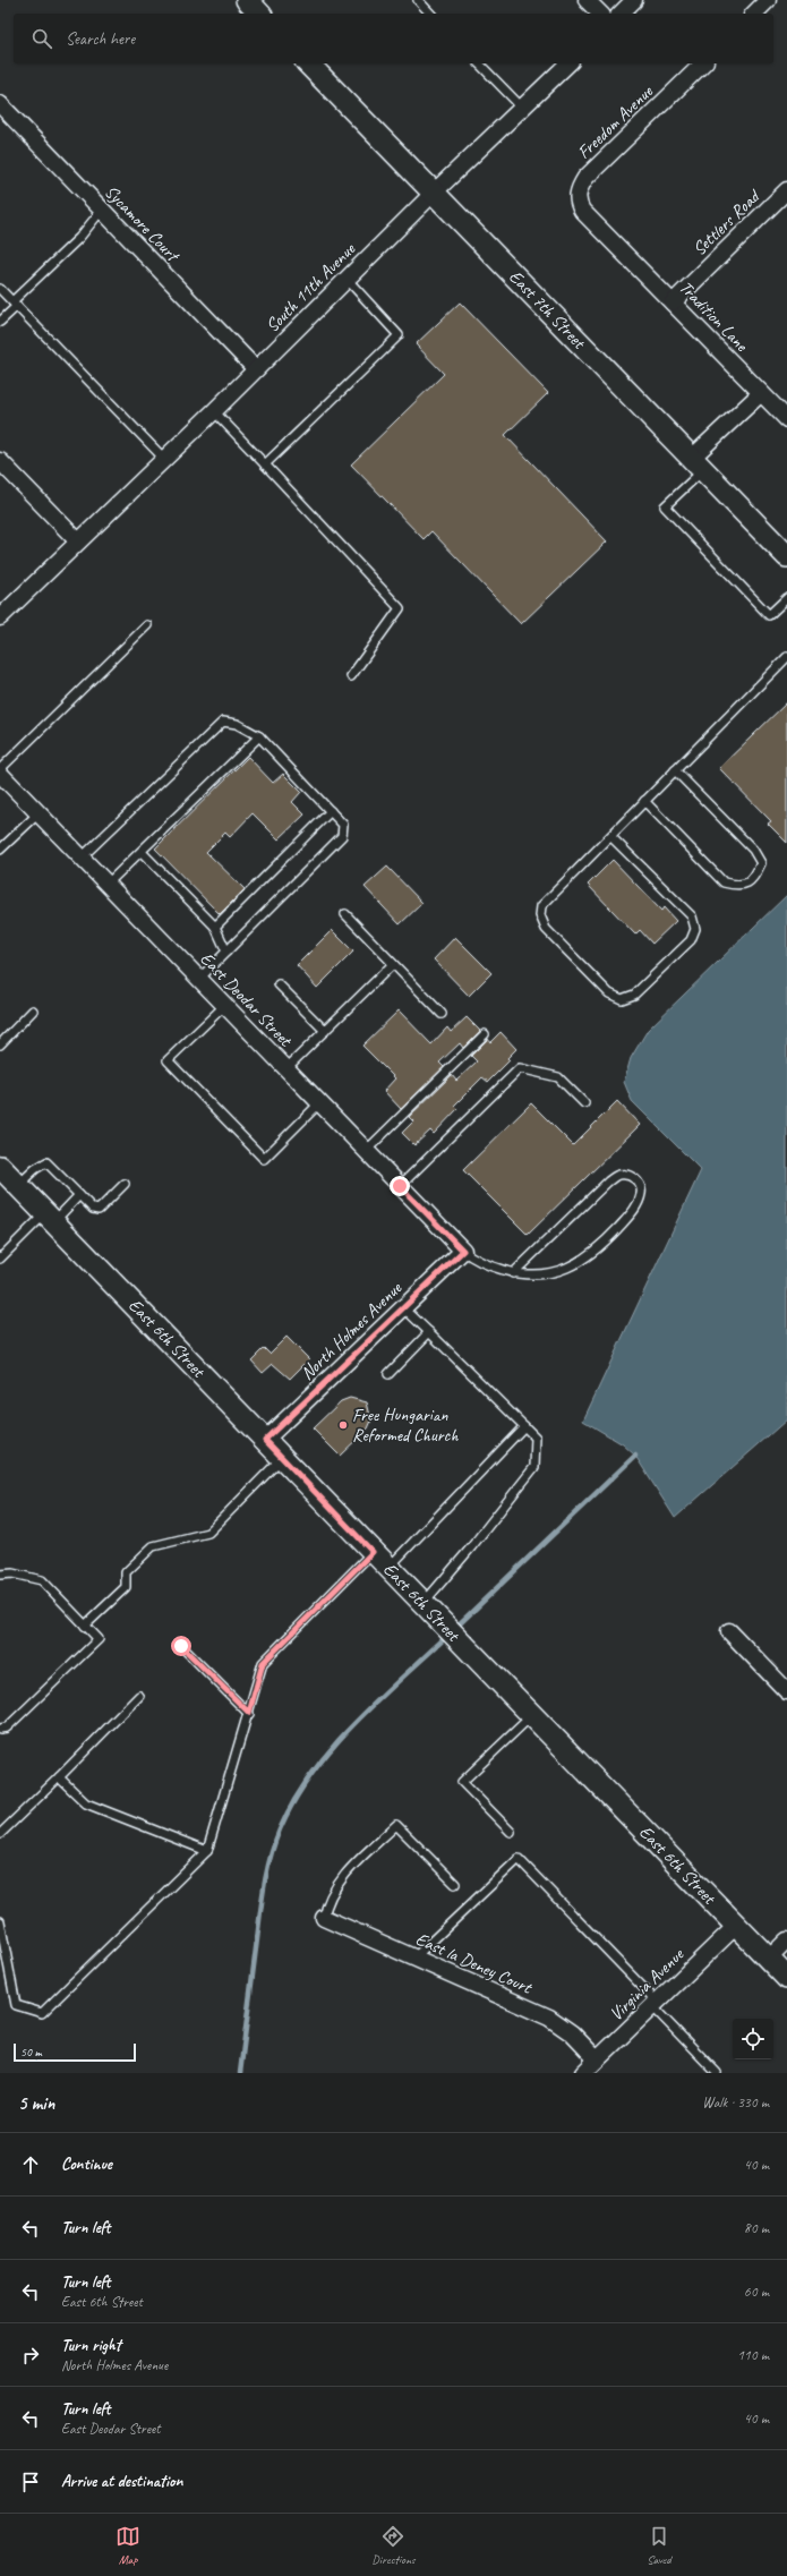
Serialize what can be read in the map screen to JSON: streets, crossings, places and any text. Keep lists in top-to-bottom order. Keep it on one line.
{"streets":{"main road":["East 7th Street","East 6th Street"],"street":["Freedom Avenue","Sycamore Court","Settlers Road","South 11th Avenue","Tradition Lane","East Deodar Street","North Holmes Avenue","East la Deney Court","Virginia Avenue"]},"crossings":[["Freedom Avenue","Tradition Lane"],["Sycamore Court","South 11th Avenue"],["Settlers Road","Tradition Lane"],["South 11th Avenue","East 7th Street"],["East Deodar Street","North Holmes Avenue"],["North Holmes Avenue","East 6th Street"],["East 6th Street","Virginia Avenue"],["East la Deney Court","Virginia Avenue"]],"places":["Free Hungarian Reformed Church"],"scale_bar":"50 m","page":{"search":"Search here","scale":"50 m","heading":["5 min","Walk · 330 m"],"list":[["Continue","40 m"],["Turn left","80 m"],["Turn left","East 6th Street","60 m"],["Turn right","North Holmes Avenue","110 m"],["Turn left","East Deodar Street","40 m"],"Arrive at destination"],"nav":["Map","Directions","Saved"]}}
